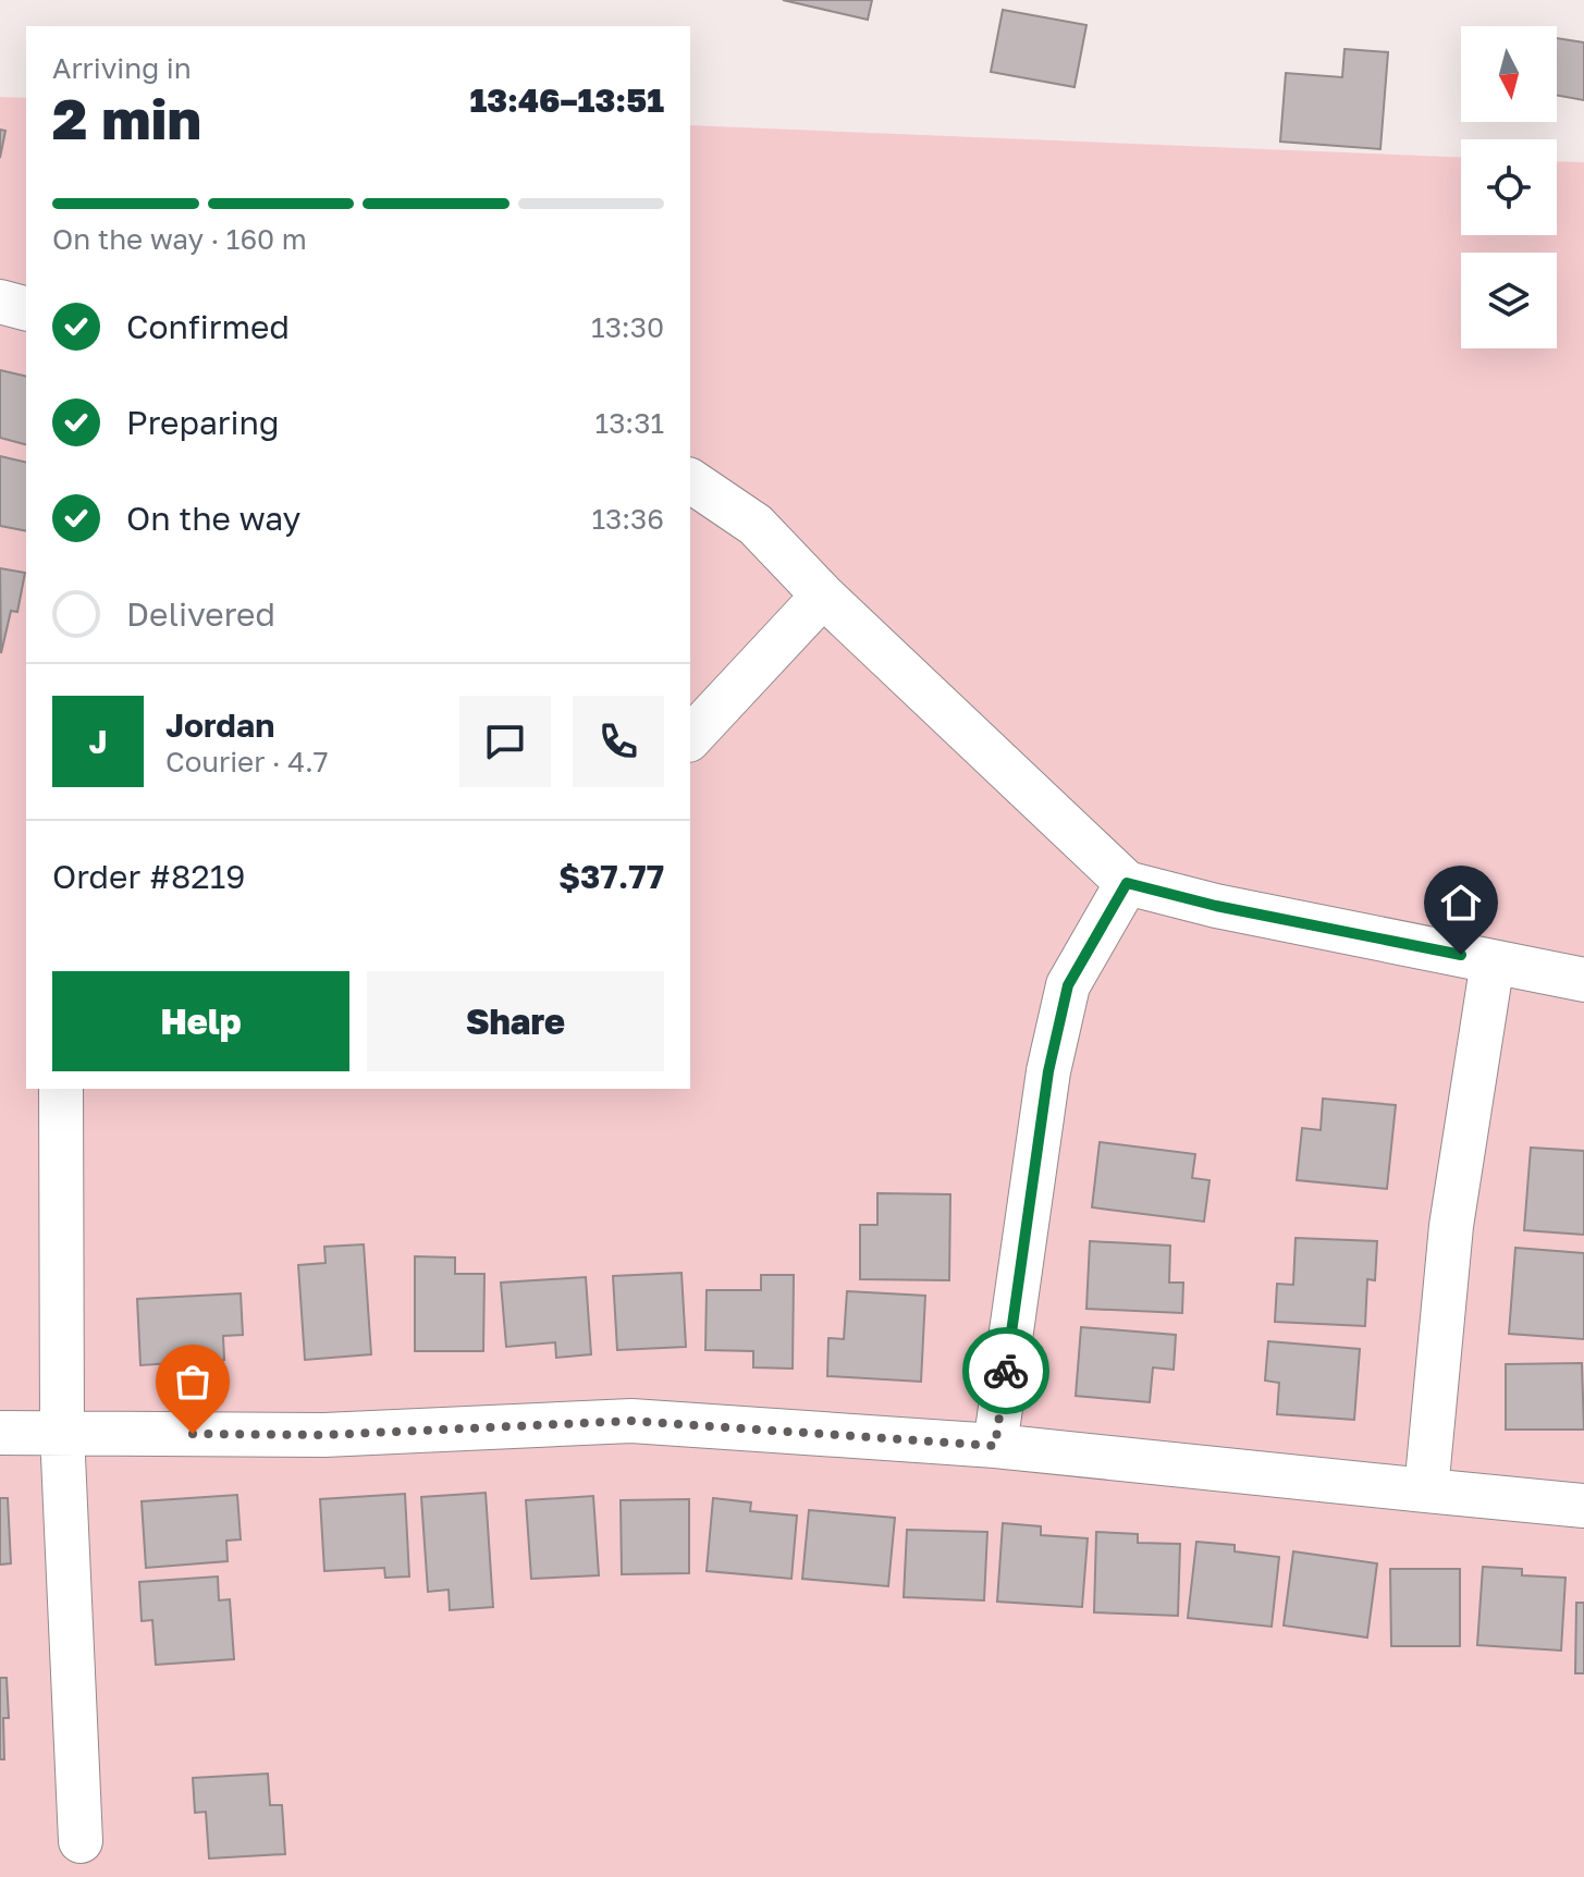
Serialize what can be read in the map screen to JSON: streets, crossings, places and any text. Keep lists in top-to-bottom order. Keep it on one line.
{"north":"bottom","page":{"heading":["2 min","Arriving in","13:46–13:51"],"panel":["Jordan","Courier · 4.7","Order #8219","$37.77"],"bar":"On the way · 160 m","list":[["Confirmed","13:30"],["Preparing","13:31"],["On the way","13:36"],"Delivered"],"round":"J","buttons":["Help","Share"]}}
